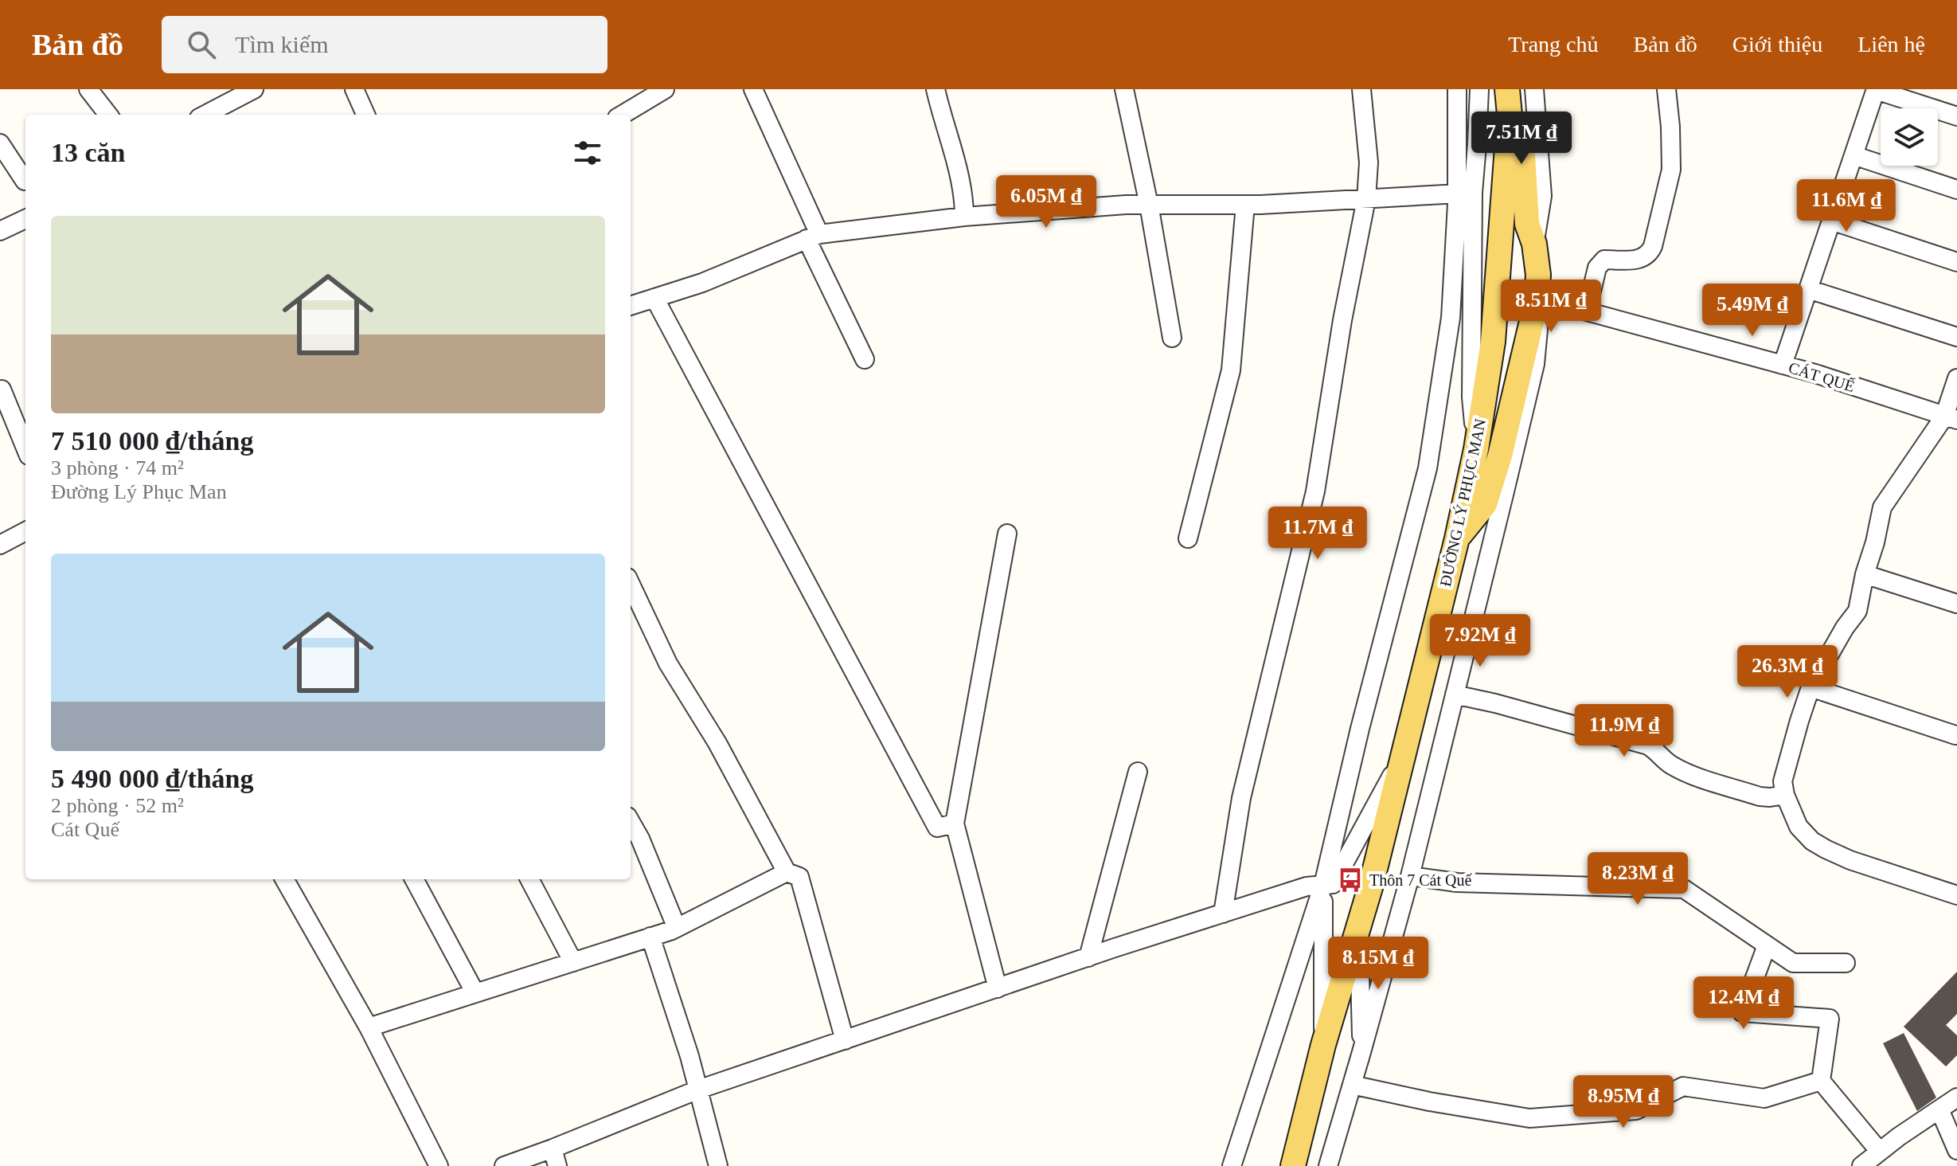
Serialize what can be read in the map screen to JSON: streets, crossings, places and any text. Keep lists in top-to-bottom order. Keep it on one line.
{"streets":{"main road":["ĐƯỜNG LÝ PHỤC MAN"],"street":["CÁT QUẾ"]},"places":{"bus stop":["Thôn 7 Cát Quế"]},"page":{"header":"Bản đồ","search":"Tìm kiếm","nav":["Trang chủ","Bản đồ","Giới thiệu","Liên hệ"],"price":["7.51M ₫","6.05M ₫","11.6M ₫","8.51M ₫","5.49M ₫","11.7M ₫","7.92M ₫","26.3M ₫","11.9M ₫","8.23M ₫","8.15M ₫","12.4M ₫","8.95M ₫"],"heading":"13 căn","list":[{"name":"7 510 000 ₫/tháng","note":"3 phòng · 74 m² · Đường Lý Phục Man"},{"name":"5 490 000 ₫/tháng","note":"2 phòng · 52 m² · Cát Quế"}]}}
